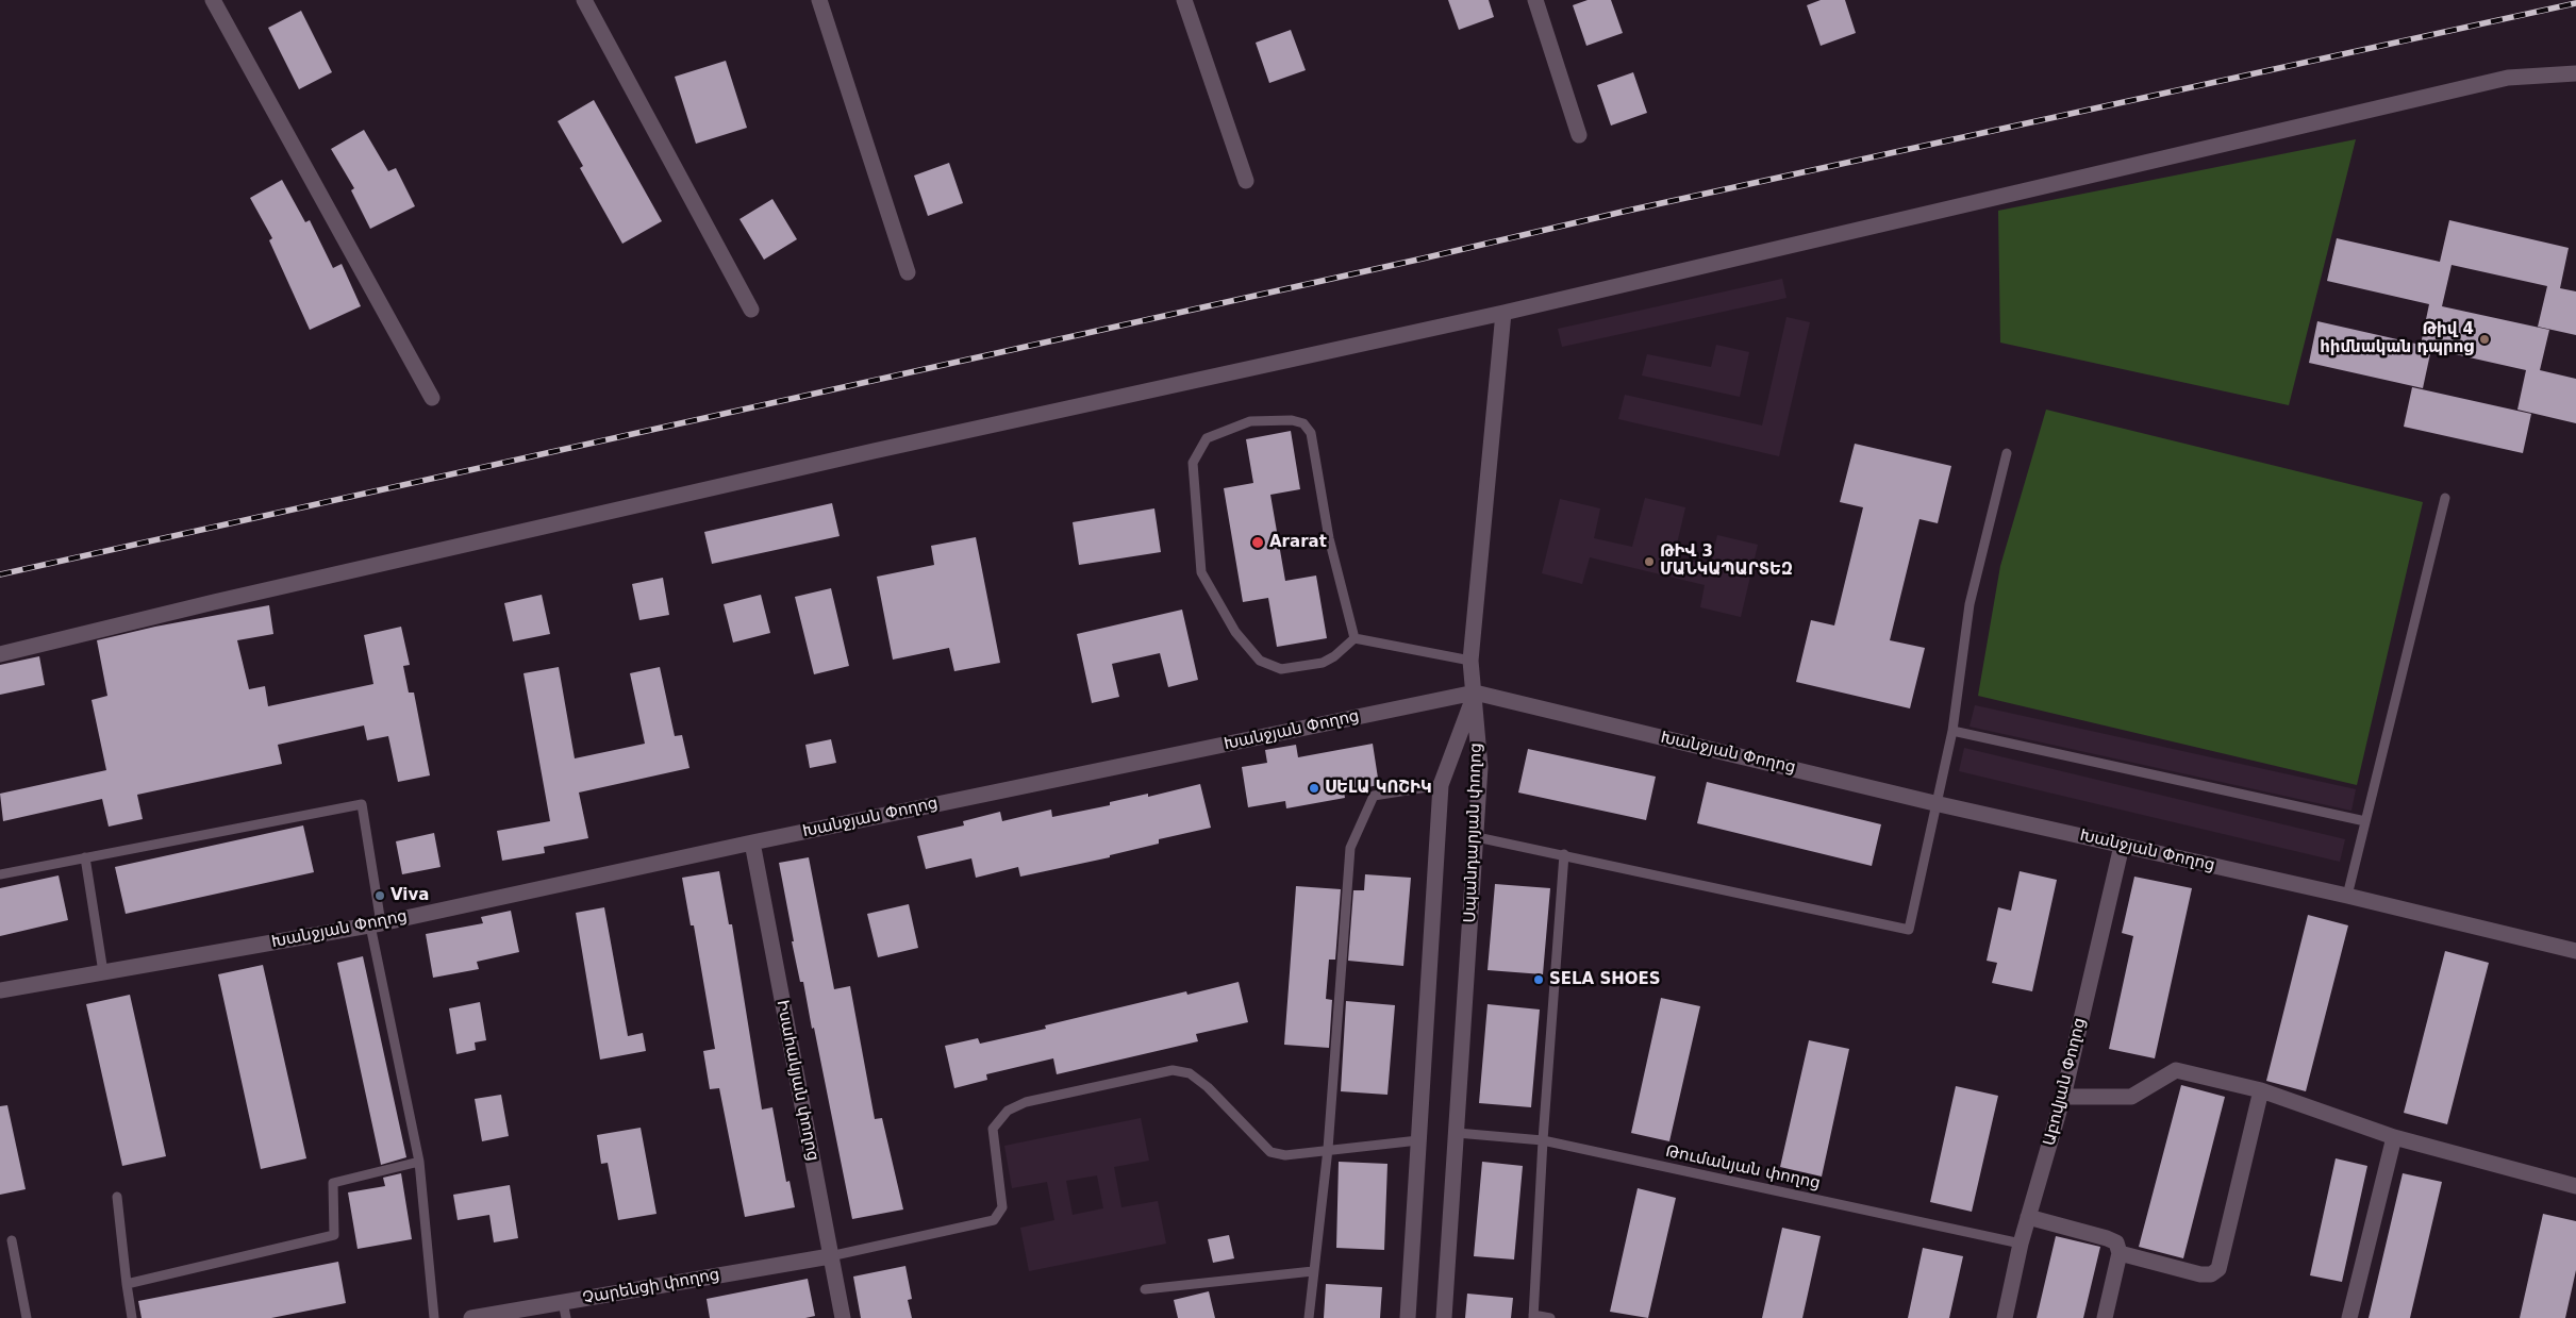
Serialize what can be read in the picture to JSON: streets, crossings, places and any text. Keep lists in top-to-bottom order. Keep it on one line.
{"streets":{"street":["Խանջյան Փողոց","Սպանդարյան փողոց","Իսահակյան փողոց","Աբովյան Փողոց","Չարենցի փողոց"],"lane":["Թումանյան փողոց"]},"crossings":[["Խանջյան Փողոց","Սպանդարյան փողոց"],["Խանջյան Փողոց","Իսահակյան փողոց"],["Խանջյան Փողոց","Աբովյան Փողոց"],["Սպանդարյան փողոց","Թումանյան փողոց"],["Իսահակյան փողոց","Չարենցի փողոց"],["Աբովյան Փողոց","Թումանյան փողոց"]],"places":["Թիվ 4 հիմնական դպրոց","Ararat","ԹԻՎ 3 ՄԱՆԿԱՊԱՐՏԵԶ","ՍԵԼԱ ԿՈՇԻԿ","Viva","SELA SHOES"]}
